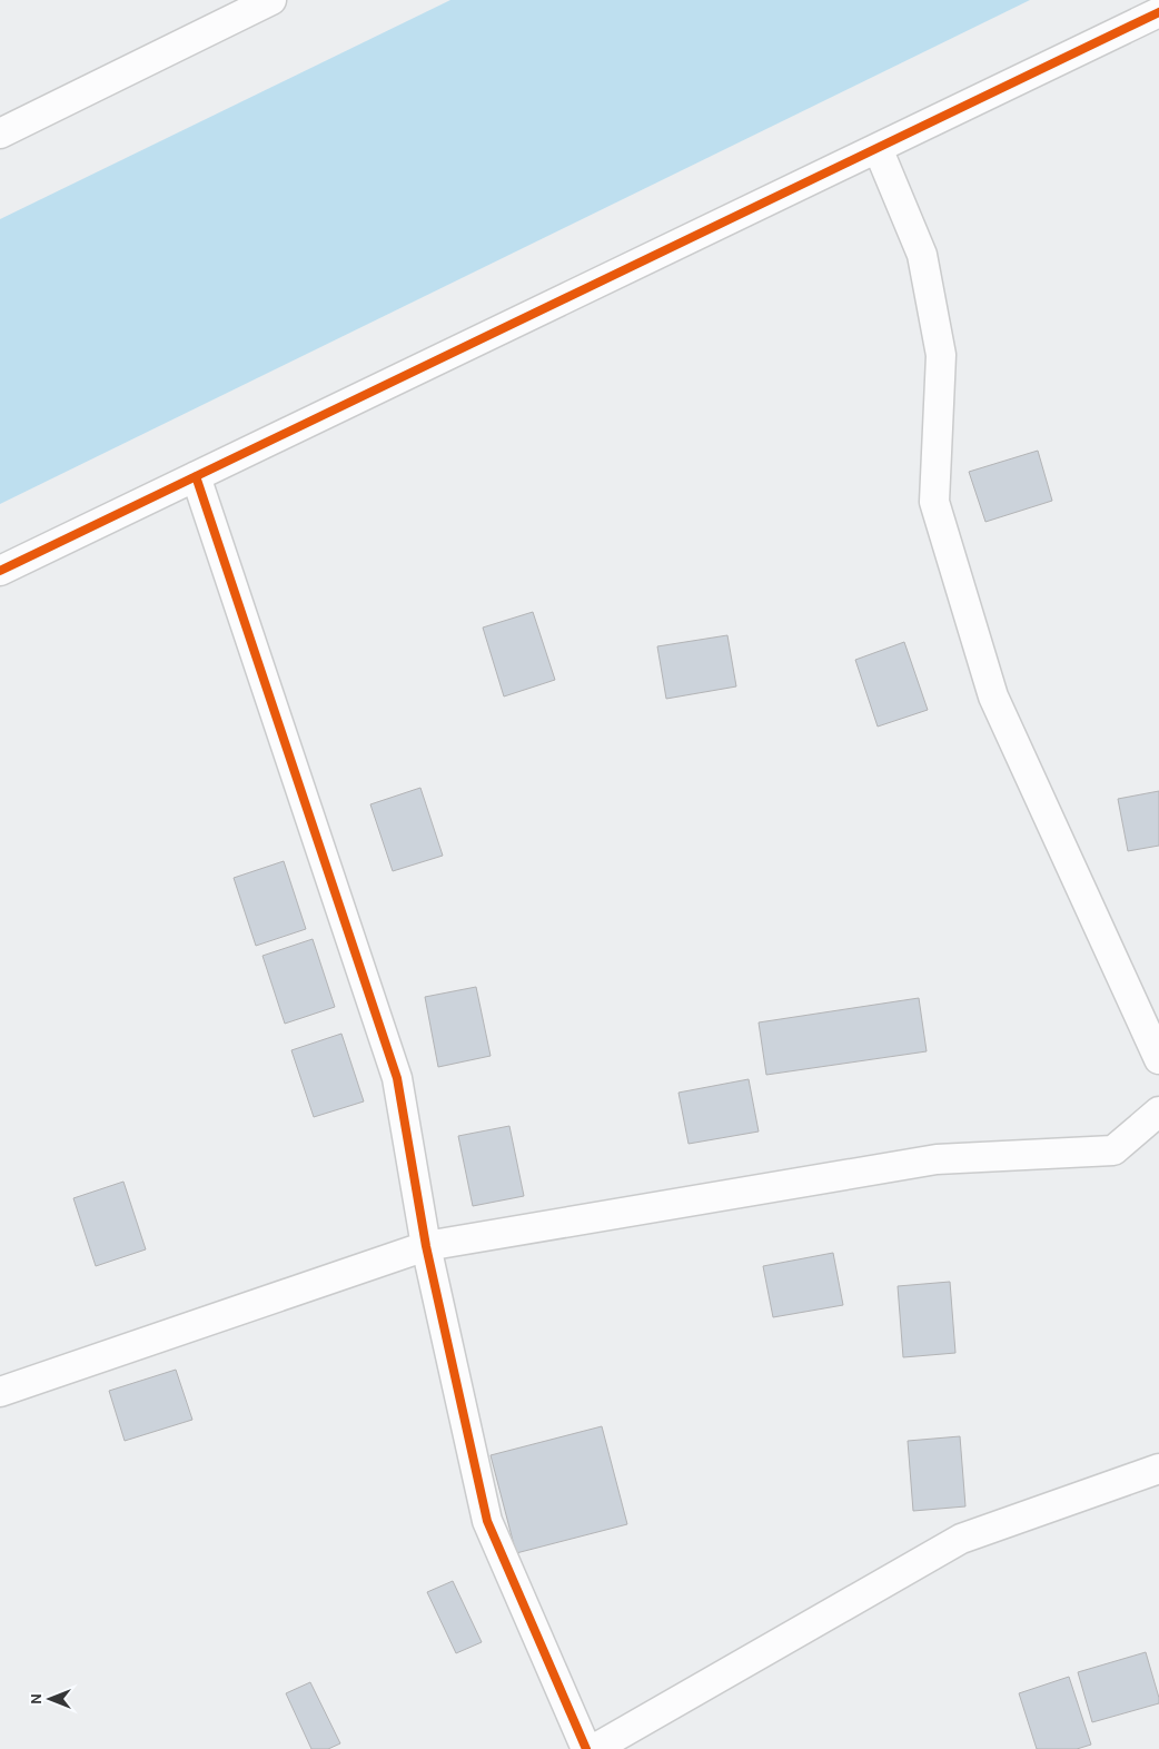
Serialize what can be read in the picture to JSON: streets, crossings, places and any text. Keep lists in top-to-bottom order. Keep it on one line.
{"north":"left"}
